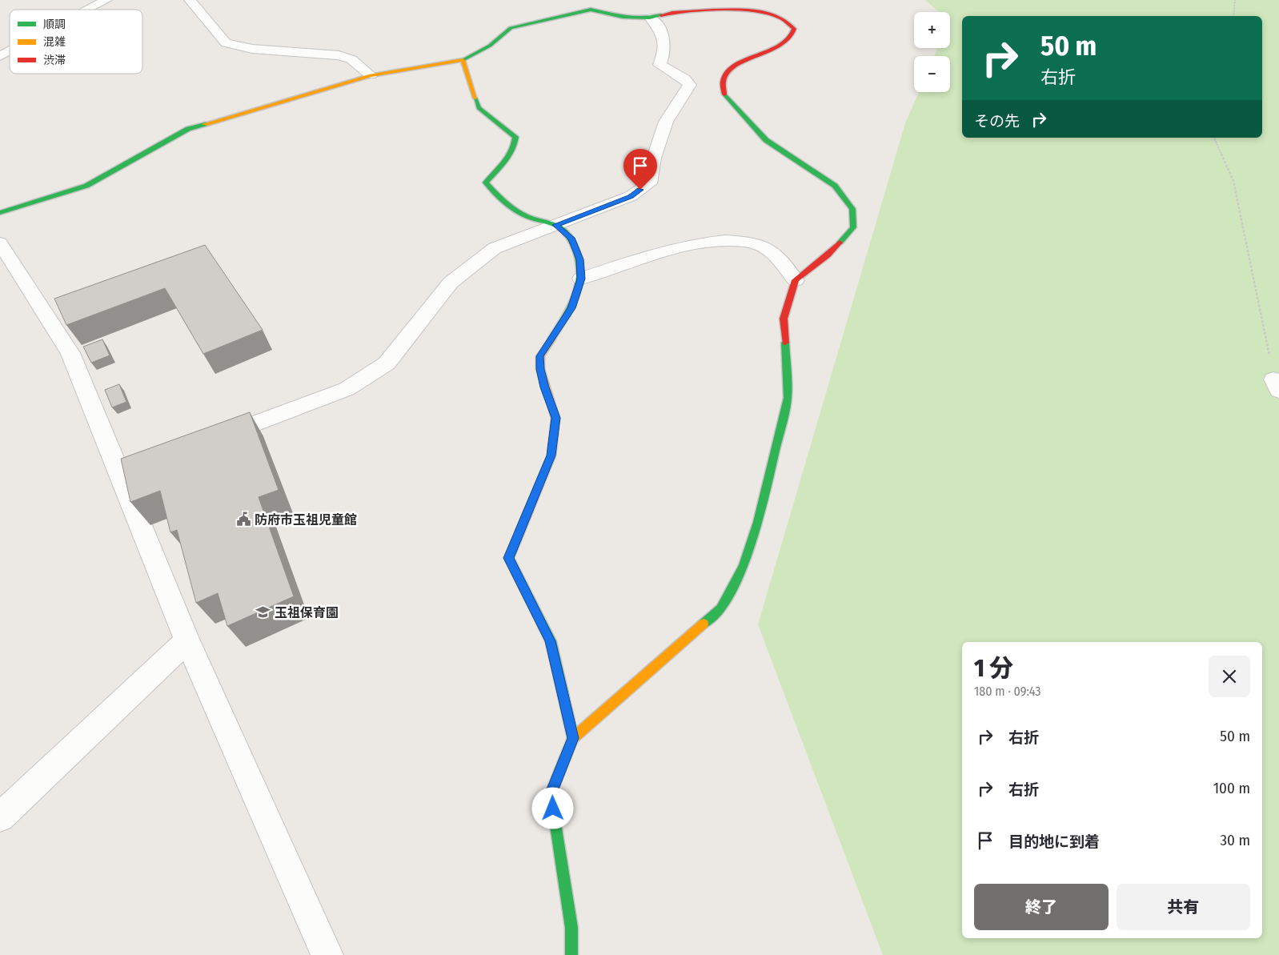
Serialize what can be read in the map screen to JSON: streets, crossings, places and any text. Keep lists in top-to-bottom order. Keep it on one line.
{"places":{"public building":["防府市玉祖児童館"],"school or university":["玉祖保育園"]},"legend":["順調","混雑","渋滞"],"page":{"map_buttons":["+","−"],"turn":["50 m","右折"],"then":"その先","heading":["1 分","180 m · 09:43"],"list":[{"name":"右折","value":"50 m"},{"name":"右折","value":"100 m"},{"name":"目的地に到着","value":"30 m"}],"buttons":["終了","共有"]}}
